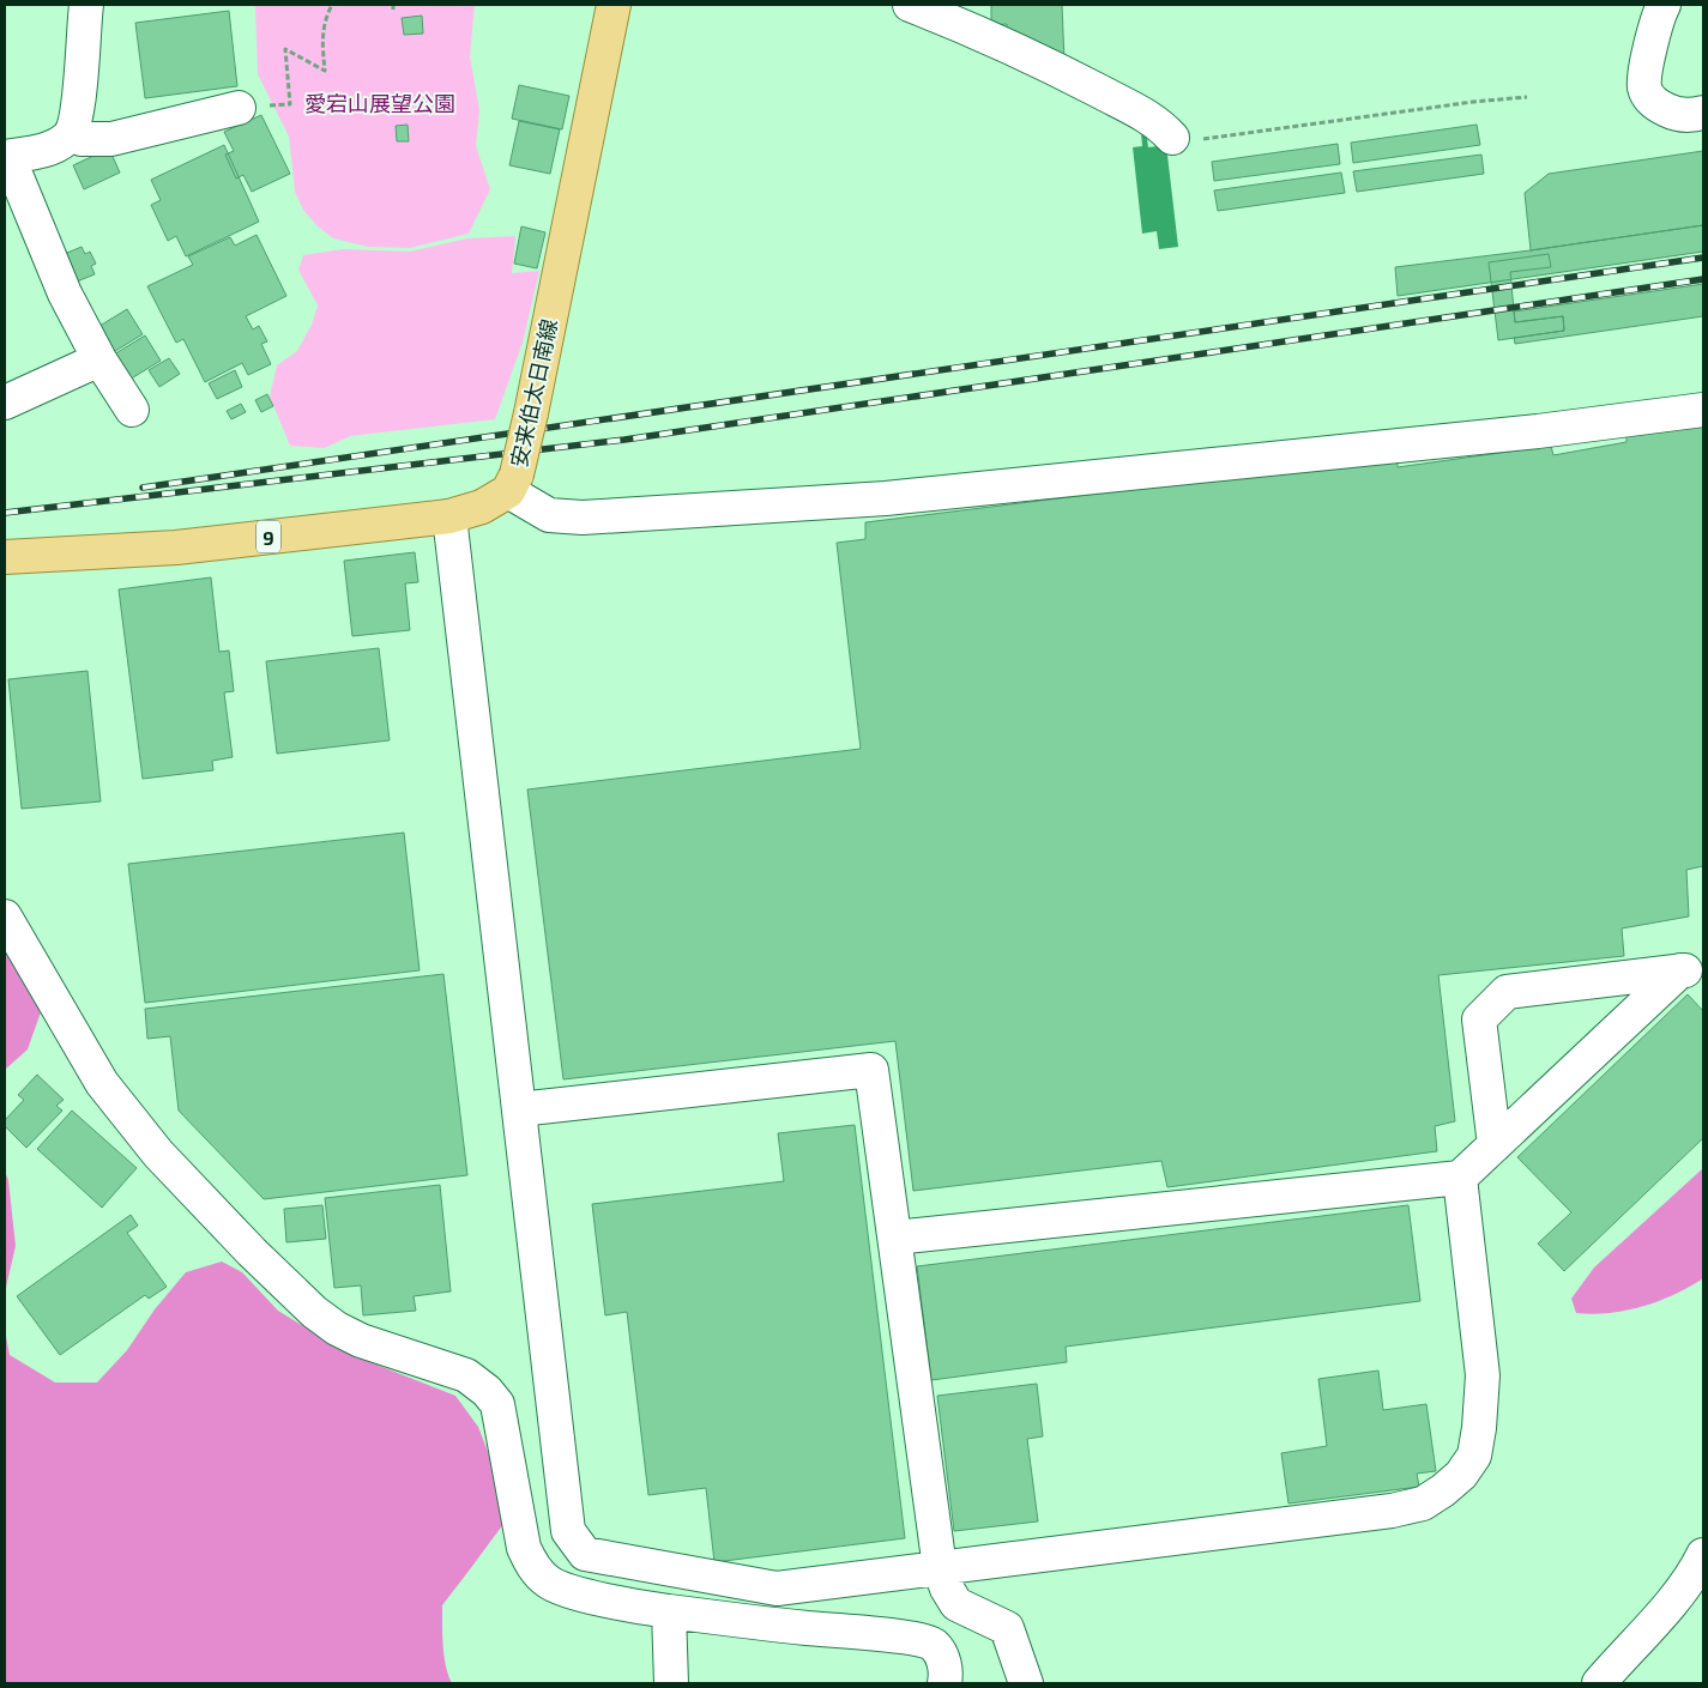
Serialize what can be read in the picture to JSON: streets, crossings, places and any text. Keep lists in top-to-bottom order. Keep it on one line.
{"streets":{"main road":["安来伯太日南線","9"]},"parks":["愛宕山展望公園"]}
